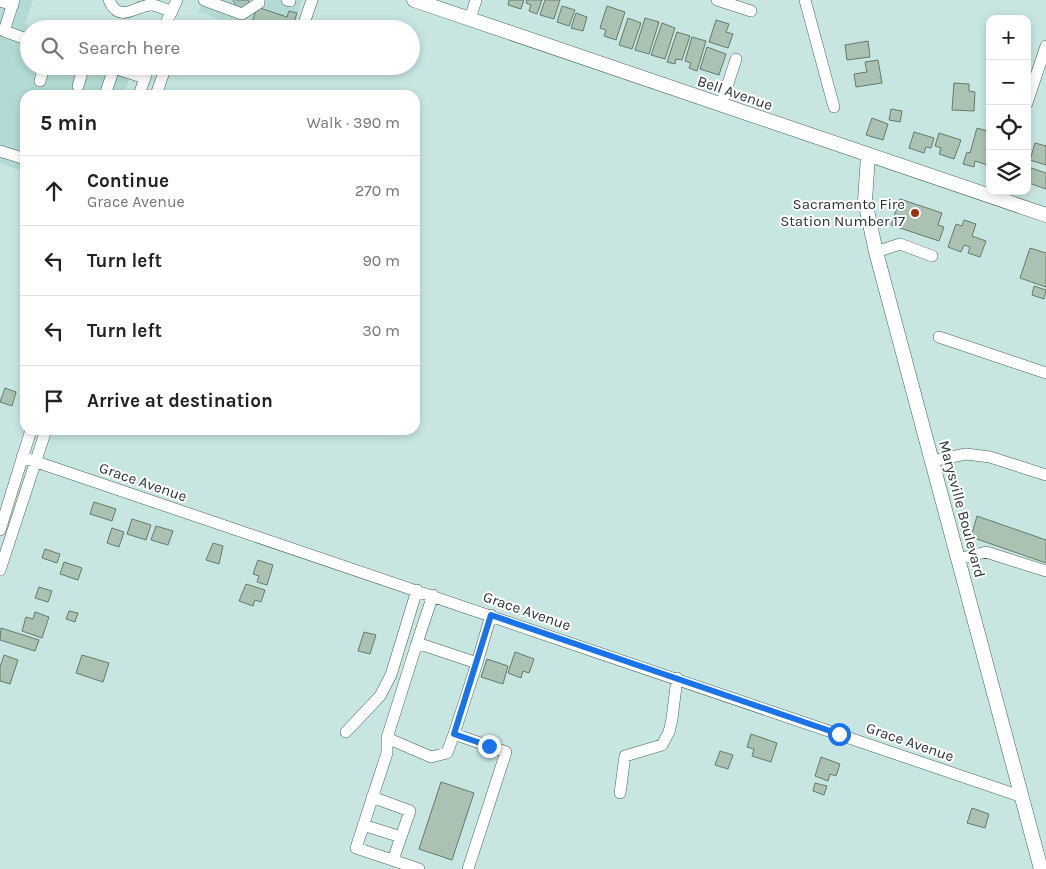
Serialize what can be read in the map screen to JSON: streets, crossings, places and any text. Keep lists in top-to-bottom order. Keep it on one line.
{"streets":{"main road":["Bell Avenue","Marysville Boulevard"],"street":["Grace Avenue"]},"crossings":[["Bell Avenue","Marysville Boulevard"],["Grace Avenue","Marysville Boulevard"]],"places":["Sacramento Fire Station Number 17"],"page":{"map_buttons":["+","−"],"search":"Search here","heading":["5 min","Walk · 390 m"],"list":[["Continue","Grace Avenue","270 m"],["Turn left","90 m"],["Turn left","30 m"],"Arrive at destination"]}}
